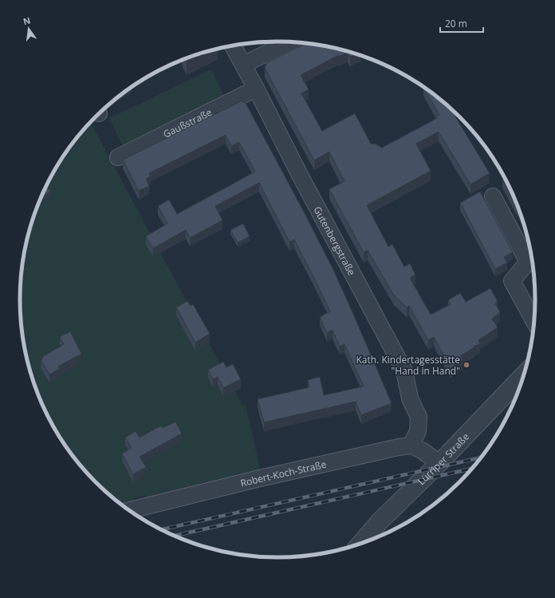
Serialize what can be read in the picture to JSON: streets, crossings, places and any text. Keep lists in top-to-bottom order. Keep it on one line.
{"streets":{"street":["Gaußstraße","Gutenbergstraße","Lürriper Straße","Robert-Koch-Straße"]},"crossings":[["Gaußstraße","Gutenbergstraße"],["Gutenbergstraße","Robert-Koch-Straße"]],"places":["Kath. Kindertagesstätte \"Hand in Hand\""],"scale_bar":"20 m","north":"top"}
